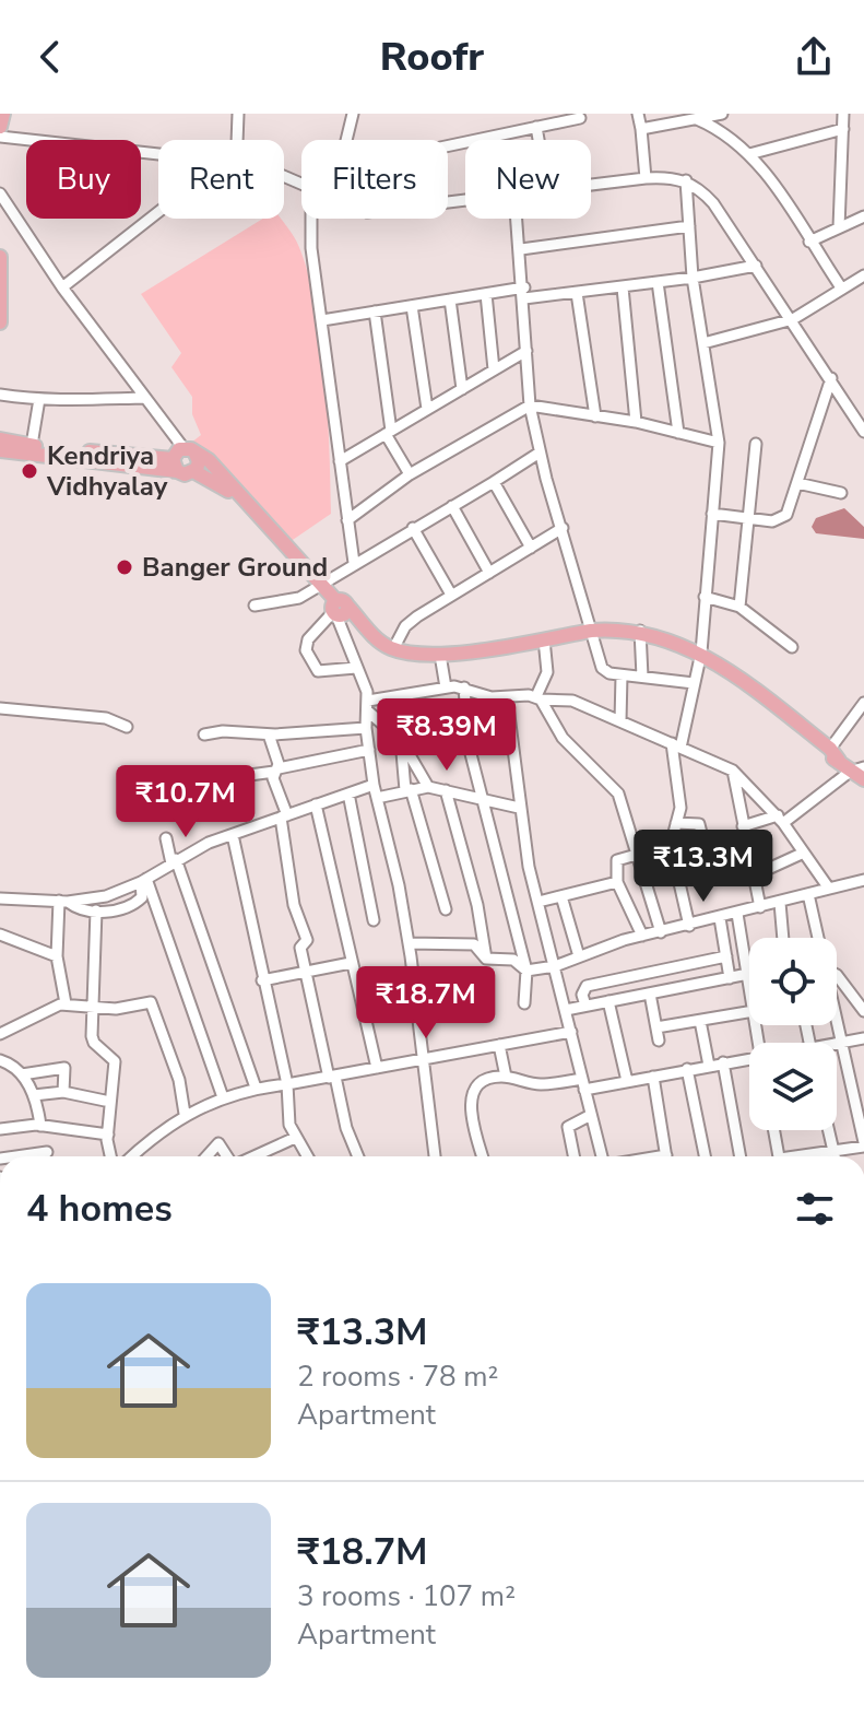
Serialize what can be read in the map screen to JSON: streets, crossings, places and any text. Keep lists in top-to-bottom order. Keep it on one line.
{"places":["Kendriya Vidhyalay","Banger Ground"],"page":{"header":"Roofr","chip":["Buy","Rent","Filters","New"],"price":["₹8.39M","₹10.7M","₹13.3M","₹18.7M"],"heading":"4 homes","list":[{"name":"₹13.3M","note":"2 rooms · 78 m² · Apartment"},{"name":"₹18.7M","note":"3 rooms · 107 m² · Apartment"}]}}
